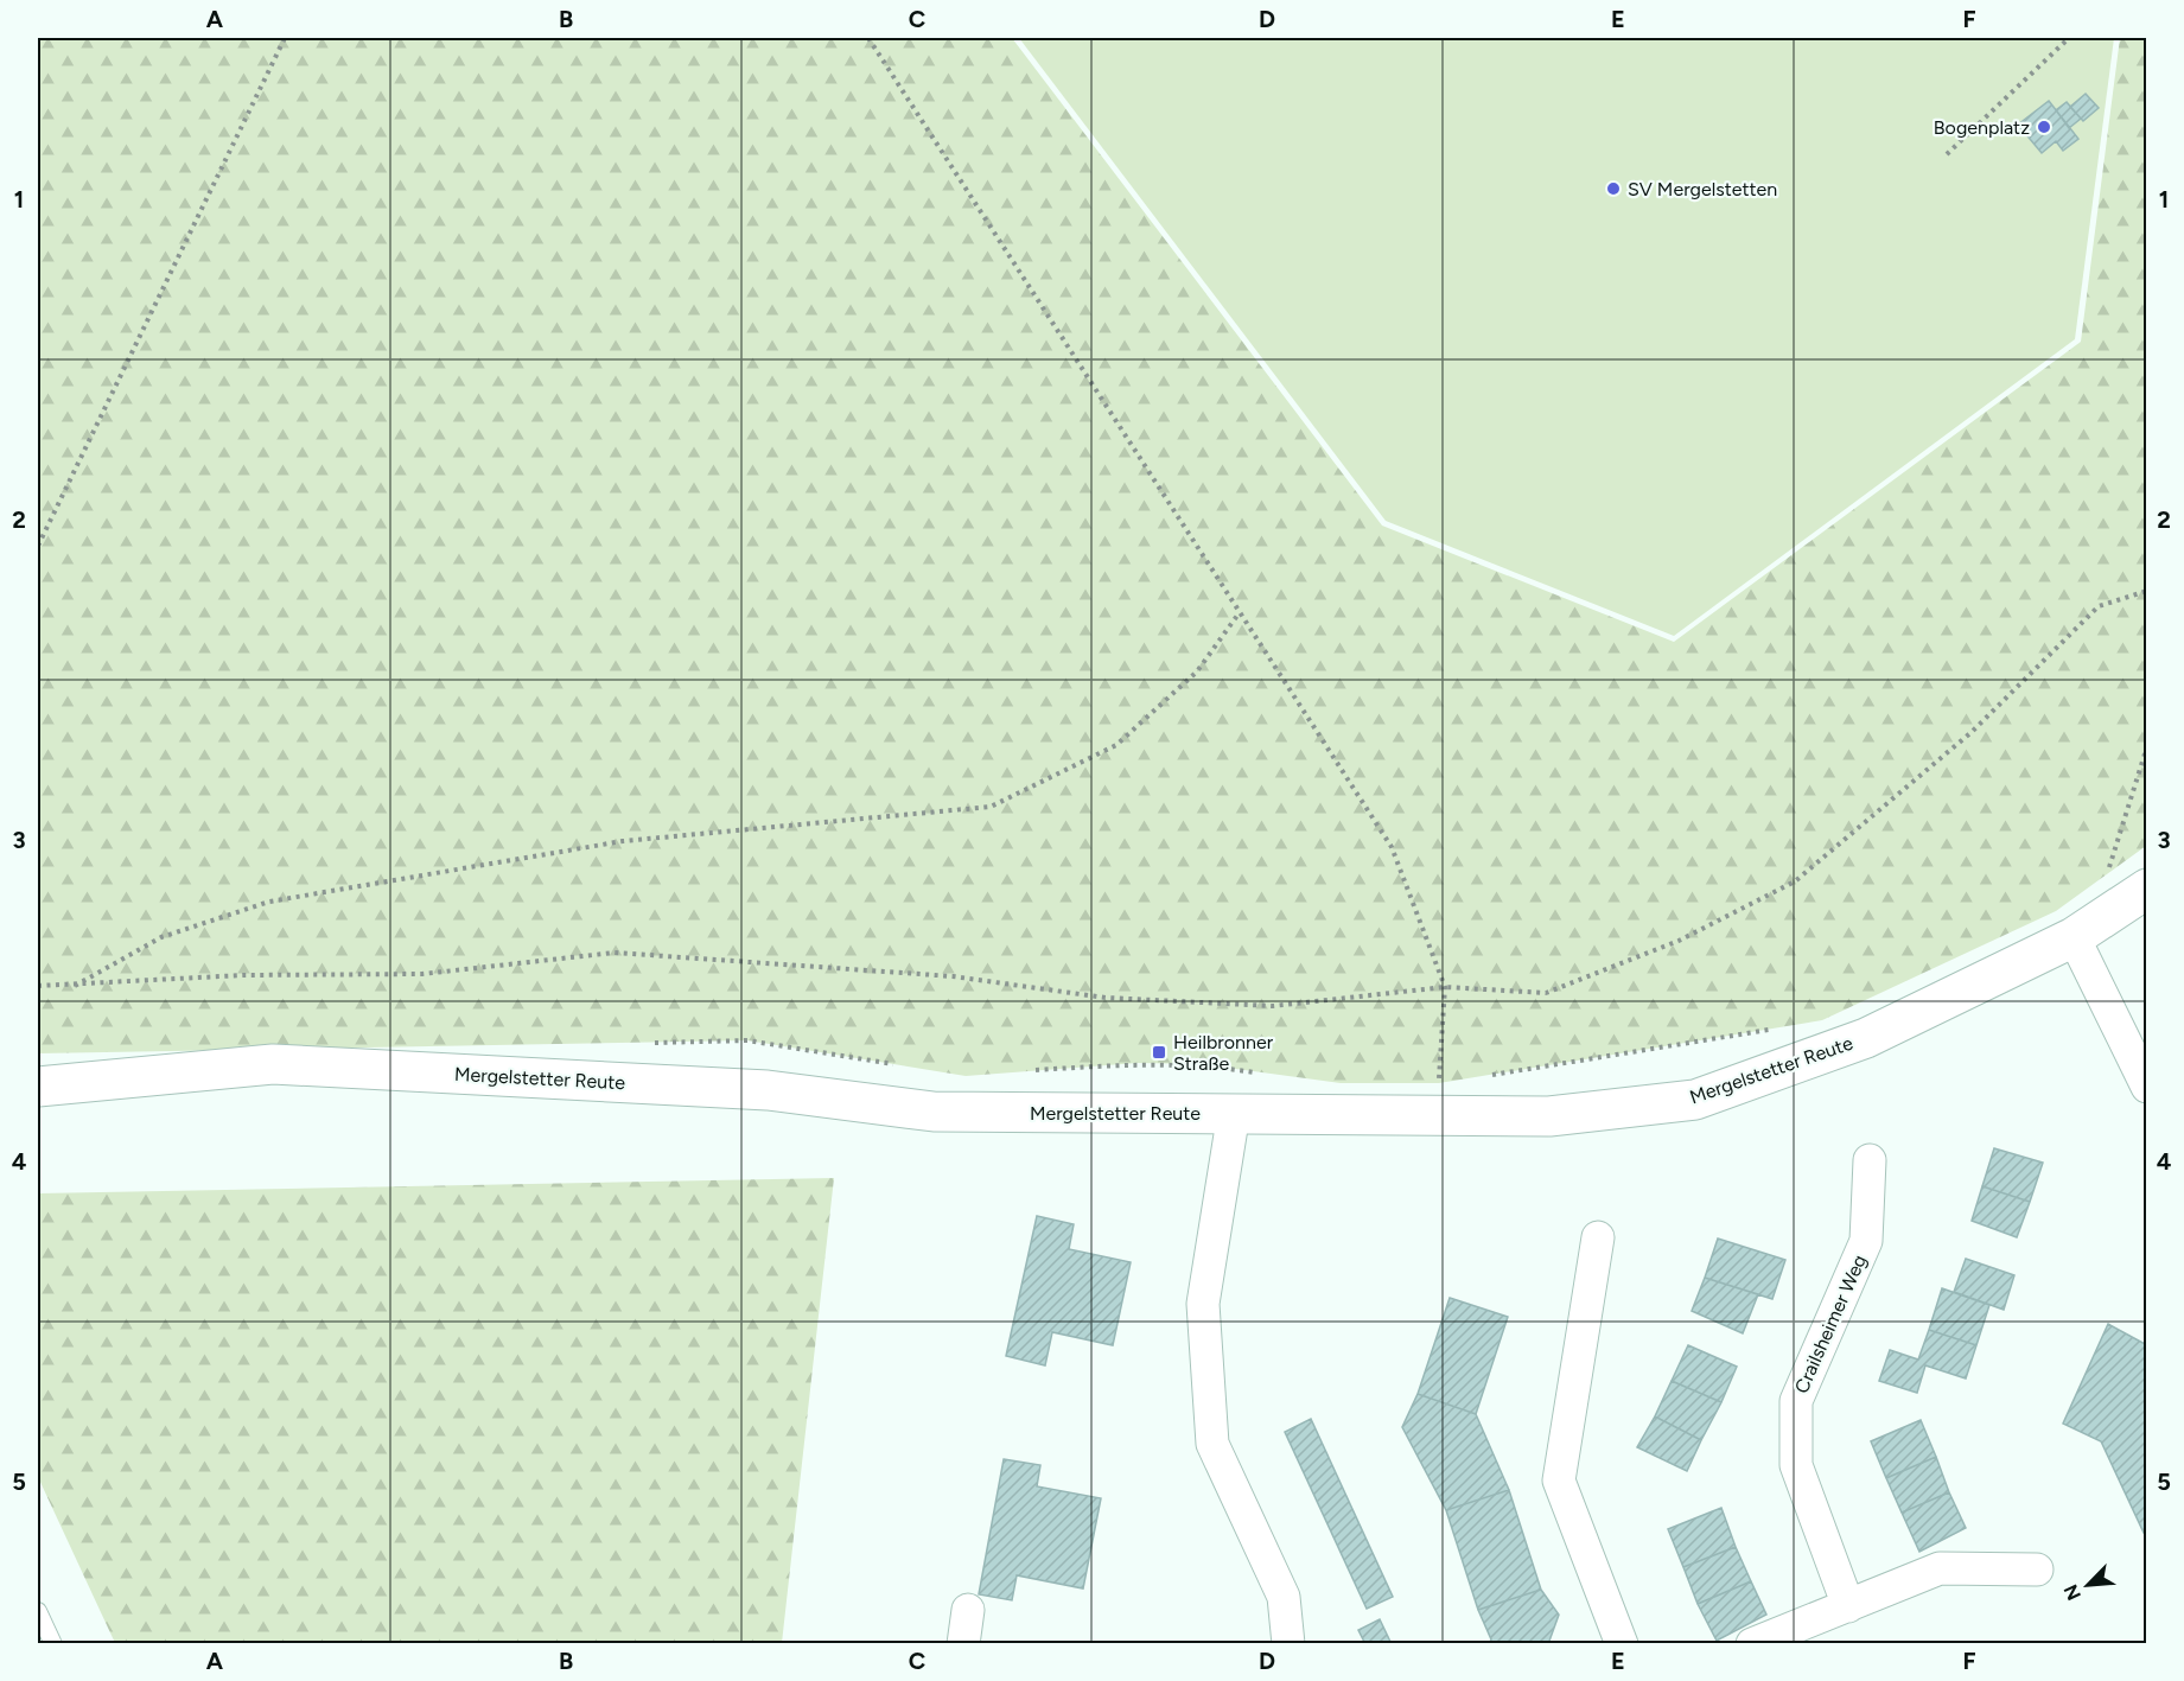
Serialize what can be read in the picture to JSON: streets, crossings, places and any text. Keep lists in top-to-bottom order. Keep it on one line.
{"streets":{"street":["Mergelstetter Reute","Crailsheimer Weg"]},"places":{"other":["Bogenplatz","SV Mergelstetten"],"transit":["Heilbronner Straße"]},"north":"bottom left","grid":{"columns":["A","B","C","D","E","F"],"rows":["1","2","3","4","5"]}}
